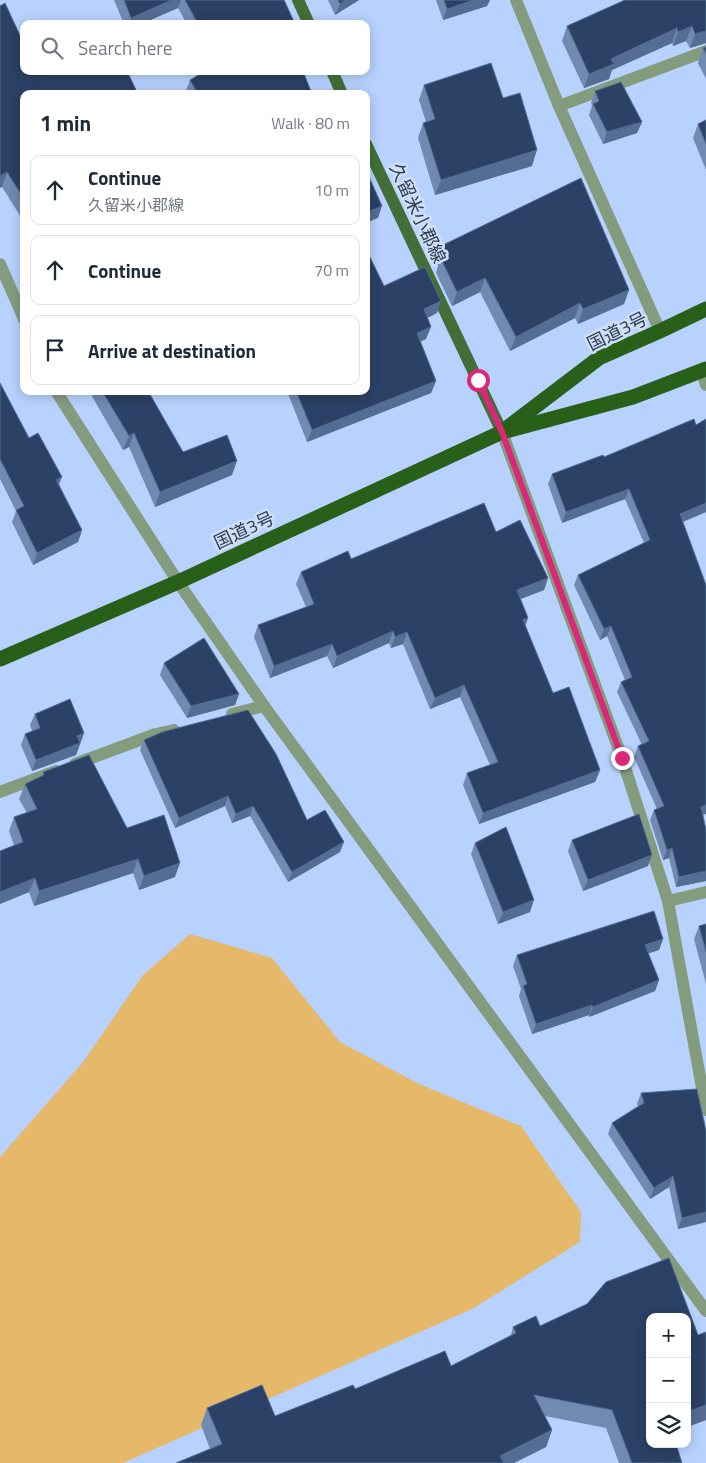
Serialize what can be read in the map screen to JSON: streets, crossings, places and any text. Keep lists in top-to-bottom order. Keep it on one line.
{"streets":{"highway":["国道3号"],"main road":["久留米小郡線"]},"crossings":[["久留米小郡線","国道3号"]],"page":{"search":"Search here","heading":["1 min","Walk · 80 m"],"list":[["Continue","久留米小郡線","10 m"],["Continue","70 m"],"Arrive at destination"],"map_buttons":["+","−"]}}
